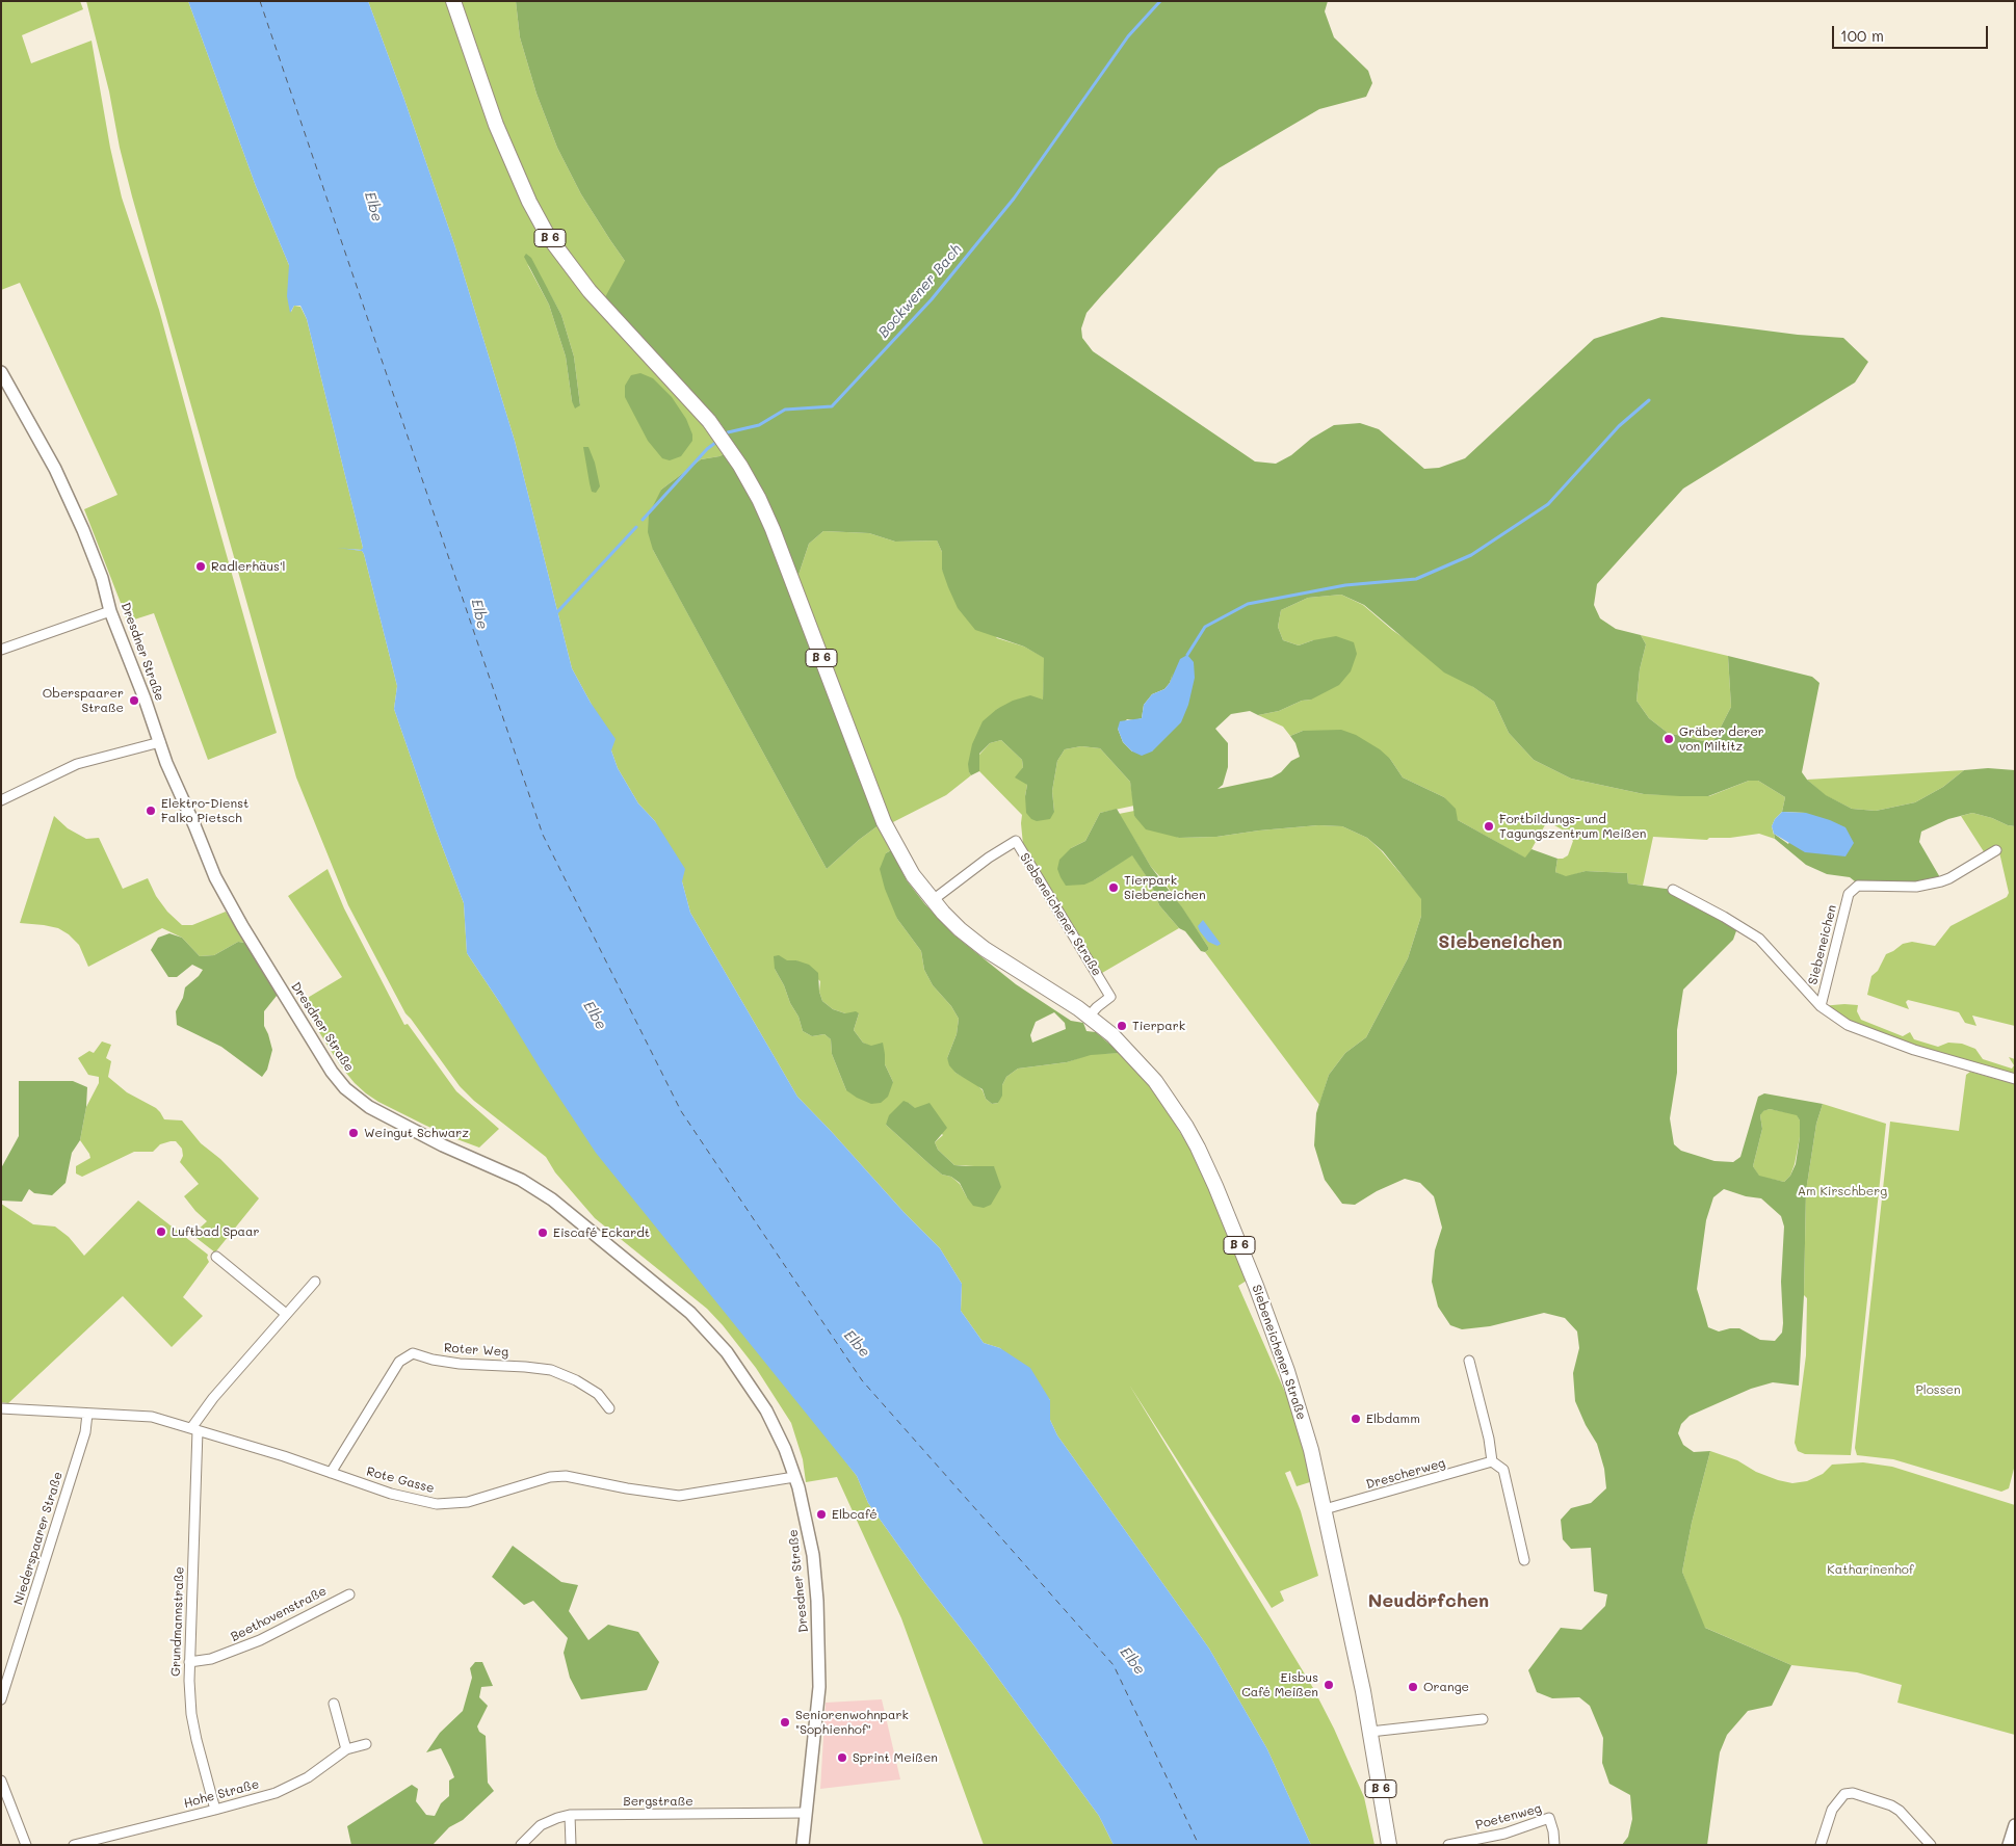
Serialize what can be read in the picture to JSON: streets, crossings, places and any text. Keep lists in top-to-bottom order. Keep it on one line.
{"streets":{"main road":["B 6","Dresdner Straße","Siebeneichener Straße"],"street":["Siebeneichen","Roter Weg","Drescherweg","Rote Gasse","Niederspaarer Straße","Beethovenstraße","Grundmannstraße","Hohe Straße","Bergstraße","Poetenweg"]},"crossings":[["Dresdner Straße","Rote Gasse"],["Dresdner Straße","Bergstraße"],["Siebeneichener Straße","Drescherweg"],["Roter Weg","Rote Gasse"],["Rote Gasse","Niederspaarer Straße"],["Rote Gasse","Grundmannstraße"],["Beethovenstraße","Grundmannstraße"],["Grundmannstraße","Hohe Straße"]],"districts":["Siebeneichen","Neudörfchen"],"water":["Elbe","Bockwener Bach"],"parks":["Am Kirschberg","Plossen","Katharinenhof"],"places":["Radlerhäus'l","Oberspaarer Straße","Gräber derer von Miltitz","Elektro-Dienst Falko Pietsch","Fortbildungs- und Tagungszentrum Meißen","Tierpark Siebeneichen","Tierpark","Weingut Schwarz","Luftbad Spaar","Eiscafé Eckardt","Elbdamm","Elbcafé","Eisbus Café Meißen","Orange","Seniorenwohnpark \"Sophienhof\"","Sprint Meißen"],"scale_bar":"100 m"}
